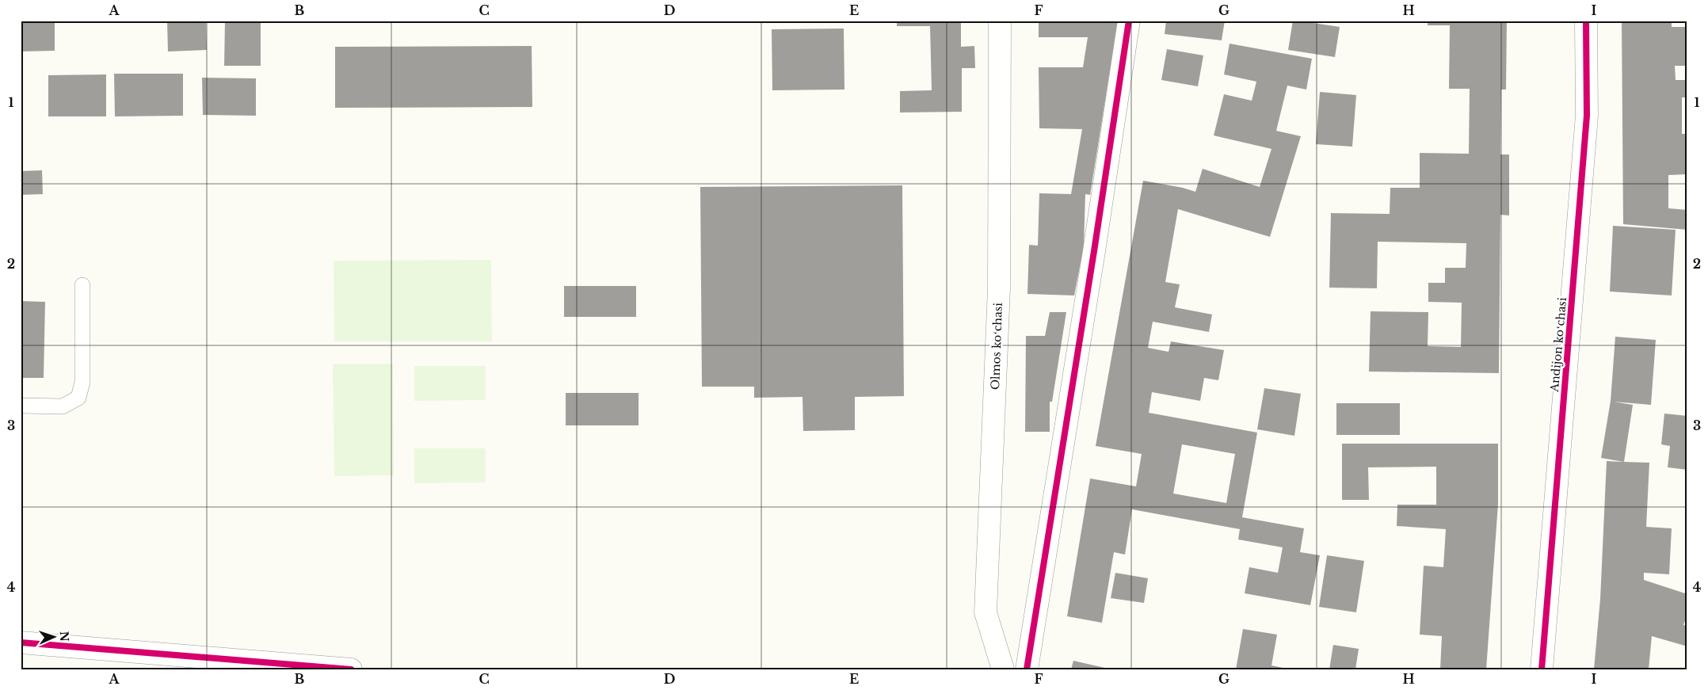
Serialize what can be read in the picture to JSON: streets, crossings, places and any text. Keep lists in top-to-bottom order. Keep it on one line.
{"streets":{"street":["Andijon koʻchasi","Olmos koʻchasi"]},"north":"right","grid":{"columns":["A","B","C","D","E","F","G","H","I"],"rows":["1","2","3","4"]}}
